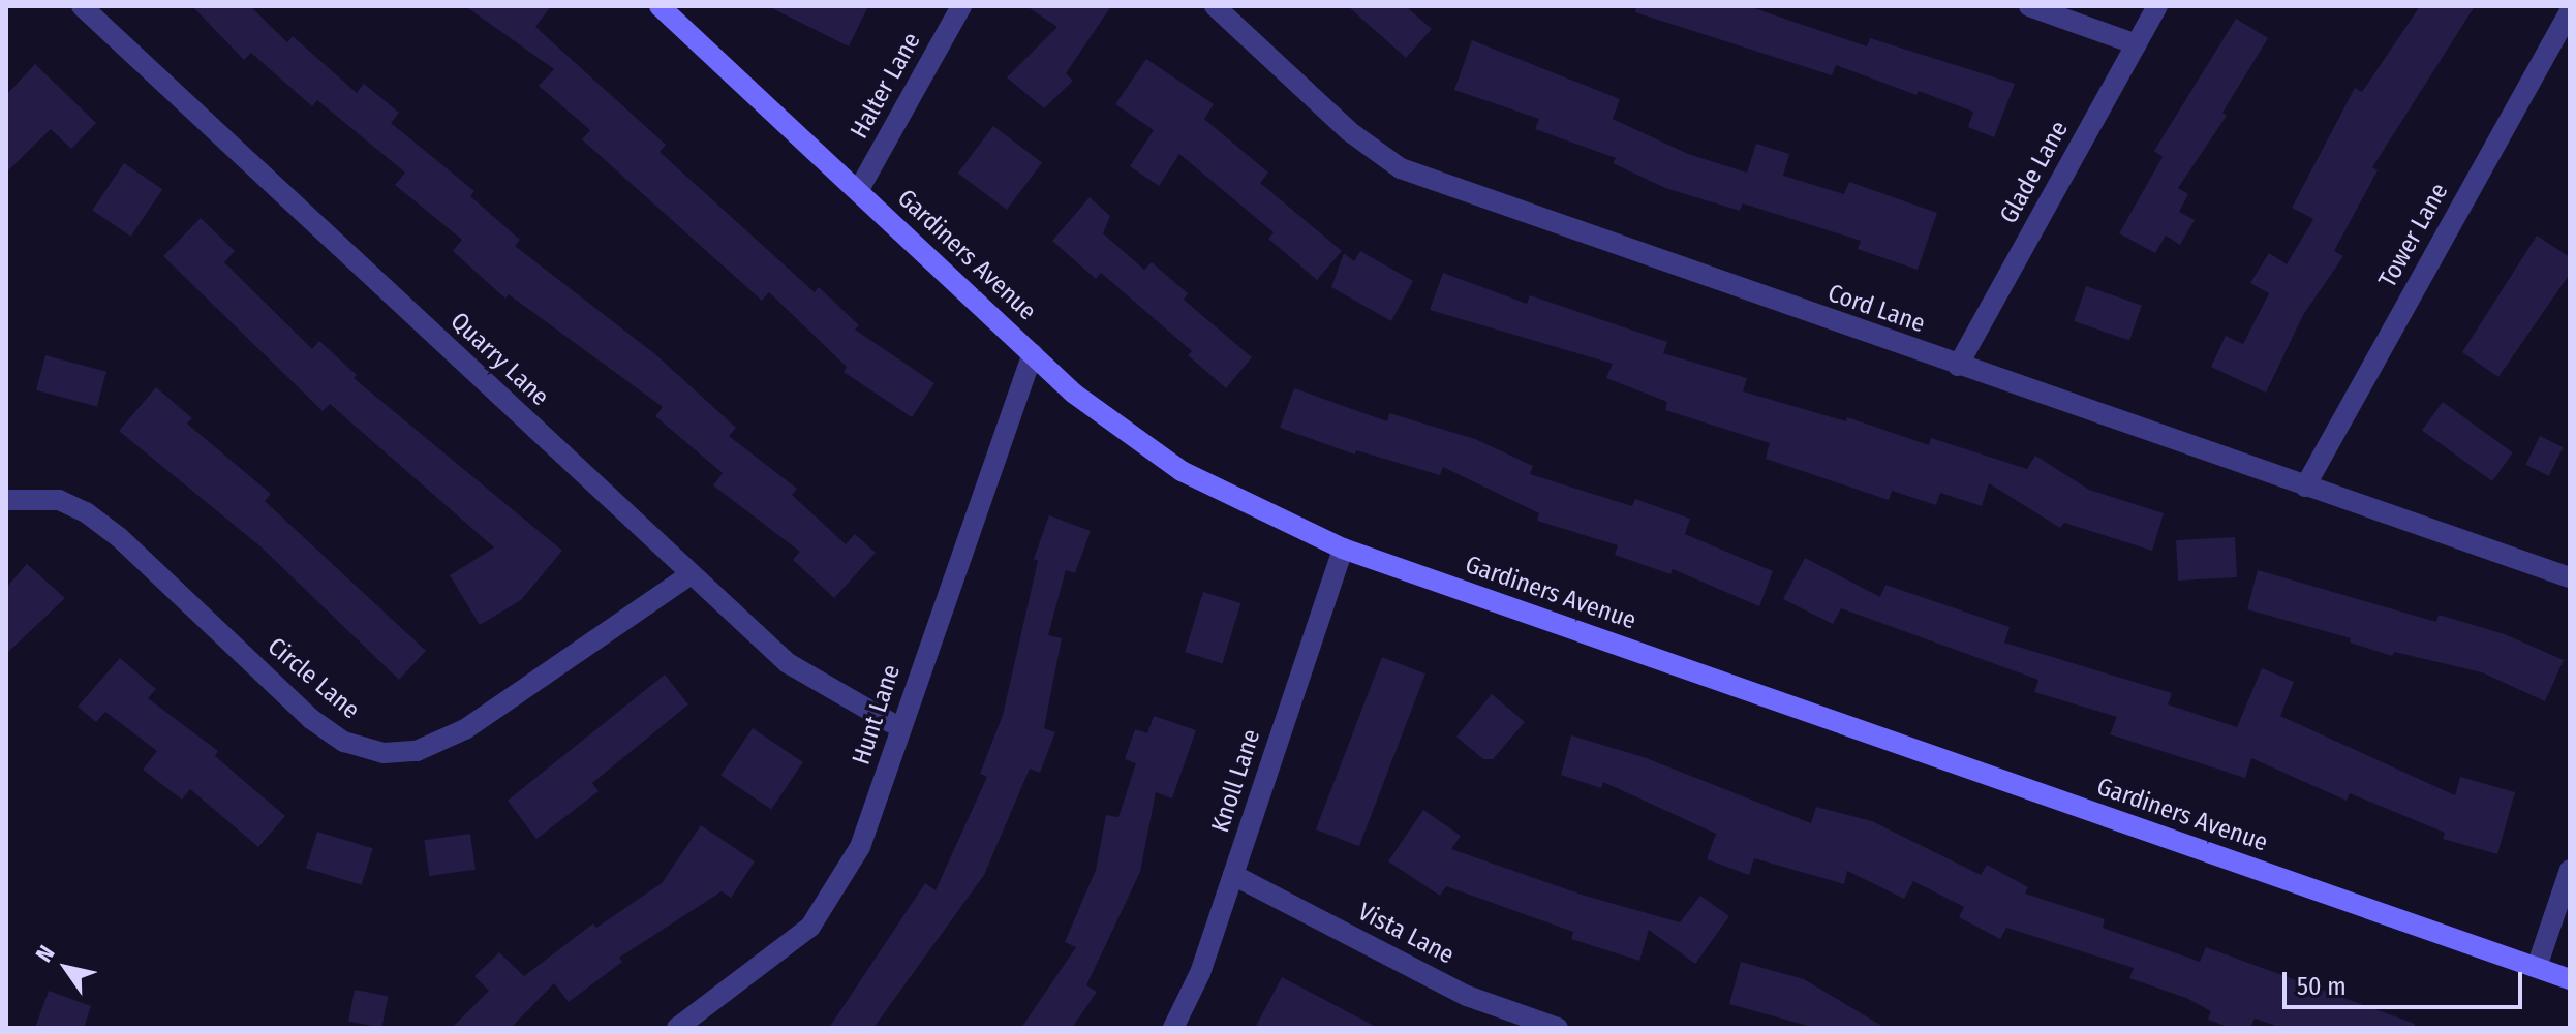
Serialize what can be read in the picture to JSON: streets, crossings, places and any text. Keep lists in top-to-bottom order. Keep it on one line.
{"streets":{"main road":["Gardiners Avenue"],"street":["Halter Lane","Glade Lane","Tower Lane","Cord Lane","Quarry Lane","Circle Lane","Hunt Lane","Knoll Lane","Vista Lane"]},"crossings":[["Halter Lane","Gardiners Avenue"],["Glade Lane","Cord Lane"],["Tower Lane","Cord Lane"],["Gardiners Avenue","Hunt Lane"],["Gardiners Avenue","Knoll Lane"],["Quarry Lane","Circle Lane"],["Quarry Lane","Hunt Lane"],["Knoll Lane","Vista Lane"]],"scale_bar":"50 m","north":"top left"}
